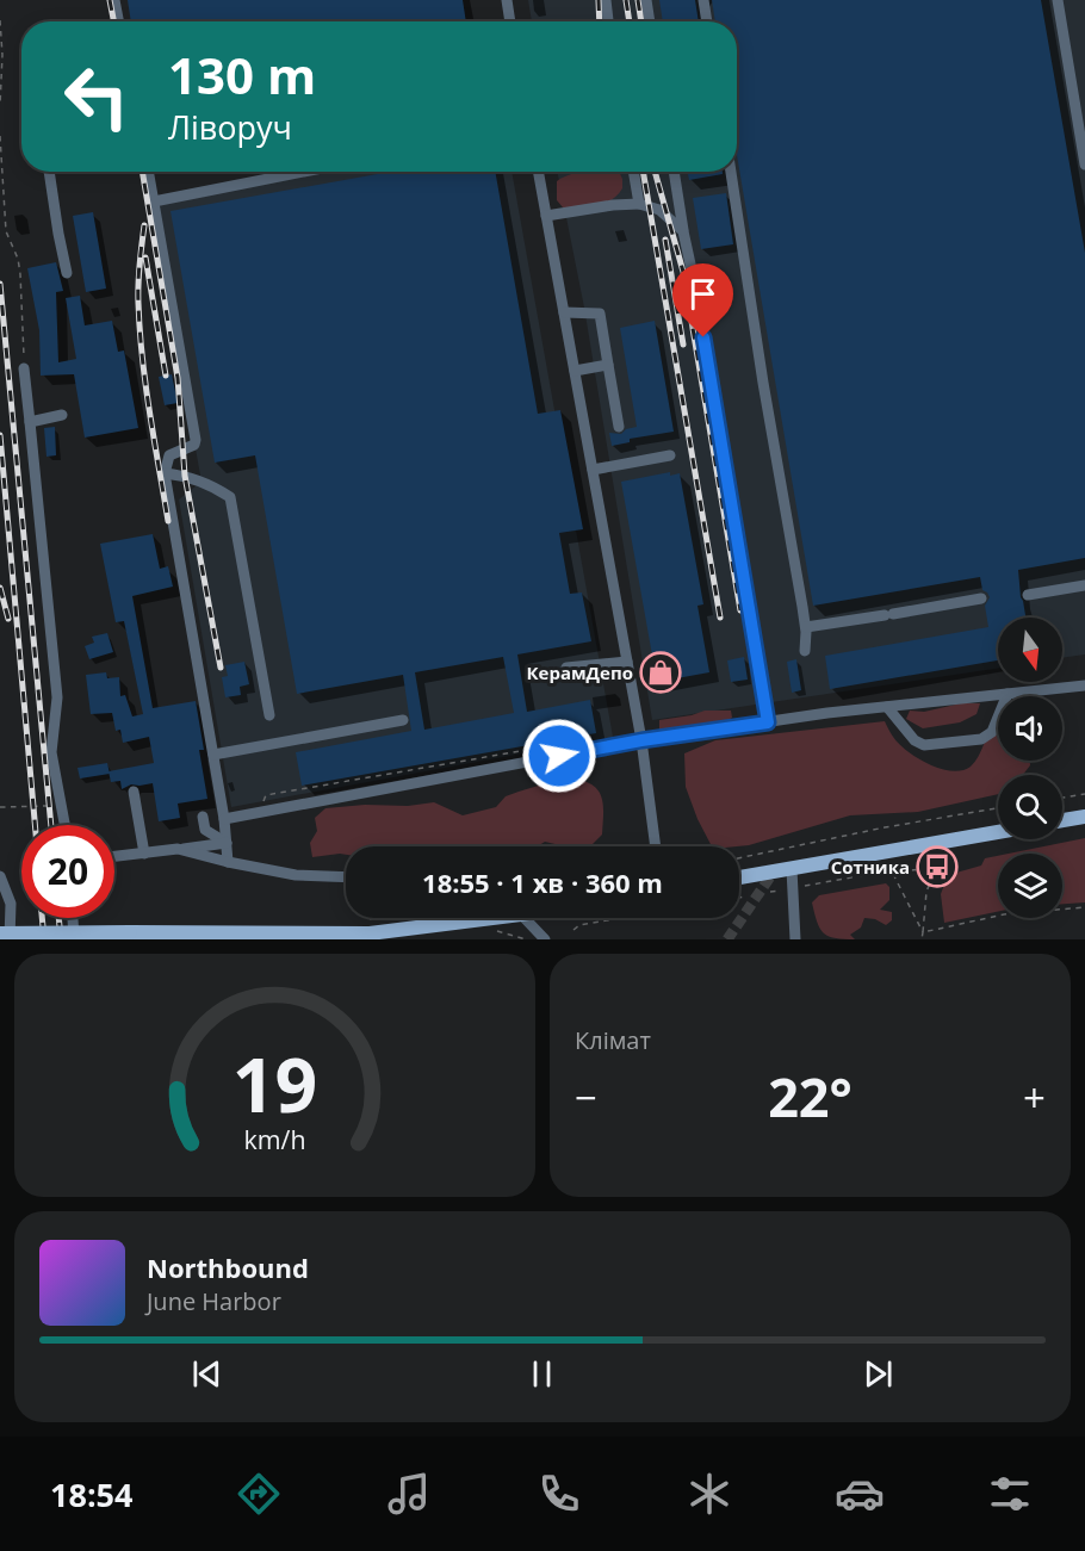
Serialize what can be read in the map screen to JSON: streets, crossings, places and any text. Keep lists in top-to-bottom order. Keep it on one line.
{"places":{"shop":["КерамДепо"],"bus stop":["Сотника"]},"north":"bottom","page":{"turn":["130 m","Ліворуч"],"limit":"20","trip":"18:55 · 1 хв · 360 m","tile":"Клімат","heat":["−","22°","+"],"song":["Northbound","June Harbor"],"tabs":"18:54","gauge":["19","km/h"]}}
